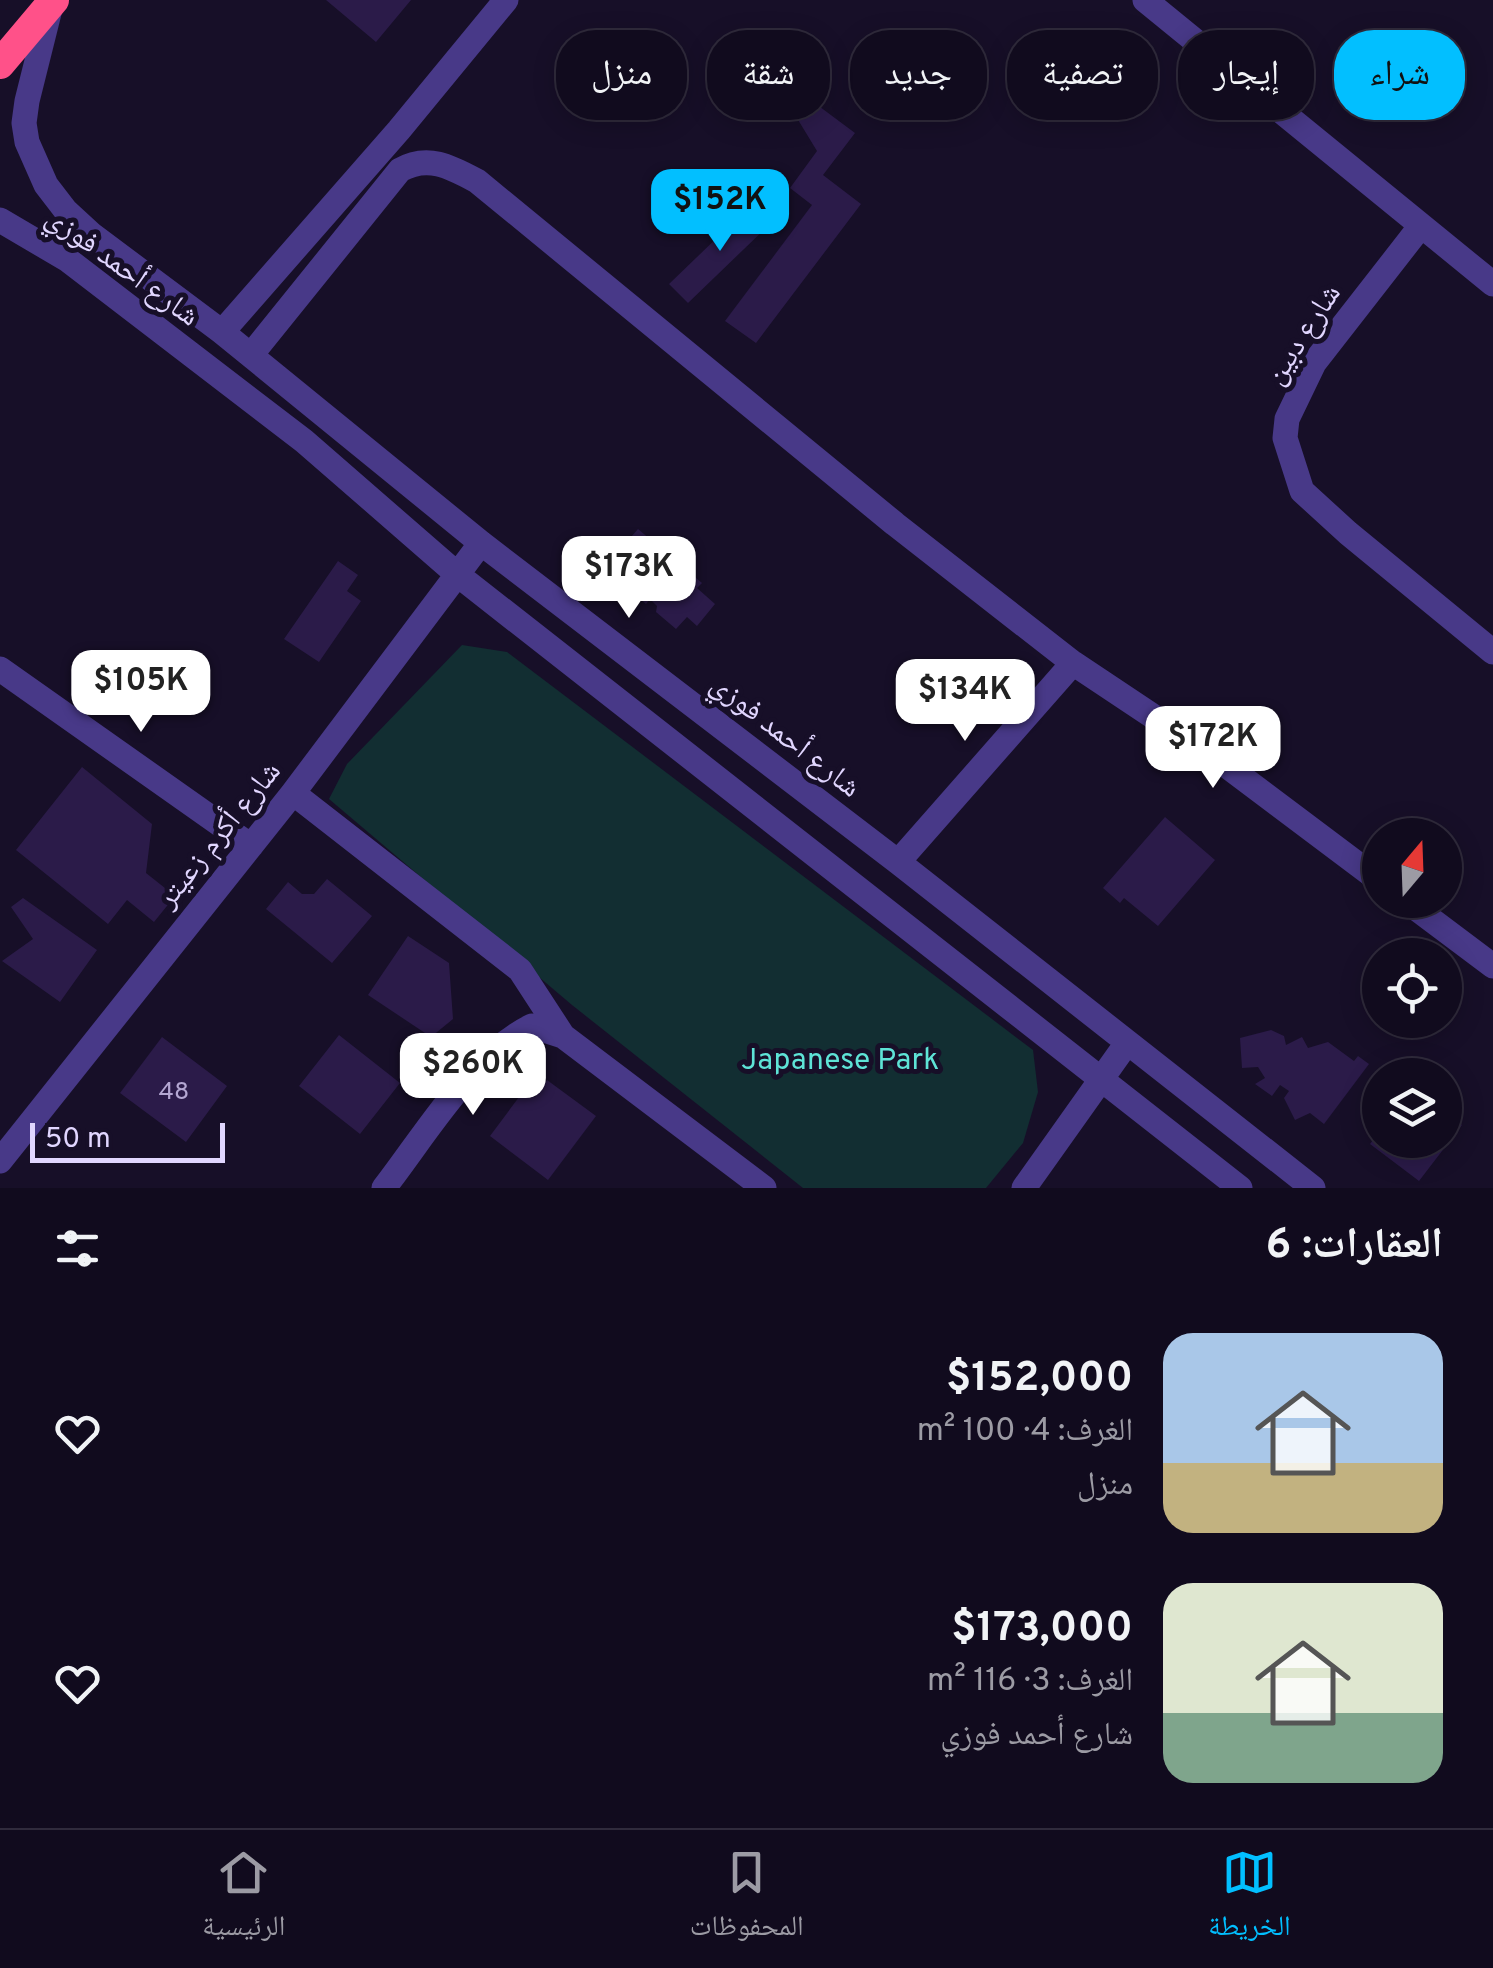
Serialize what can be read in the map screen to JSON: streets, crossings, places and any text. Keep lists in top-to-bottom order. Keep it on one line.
{"streets":{"street":["شارع أحمد فوزي","شارع دبين","شارع أكرم زعيتر"]},"crossings":[["شارع أحمد فوزي","شارع أكرم زعيتر"]],"parks":["Japanese Park"],"house_numbers":["48"],"scale_bar":"50 m","north":"top","page":{"chip":["شراء","إيجار","تصفية","جديد","شقة","منزل"],"price":["$152K","$173K","$105K","$134K","$172K","$260K"],"scale":"50 m","heading":"العقارات: 6","list":[{"name":"$152,000","note":"الغرف: 4 · 100 m² · منزل"},{"name":"$173,000","note":"الغرف: 3 · 116 m² · شارع أحمد فوزي"}],"tabs":["الخريطة","المحفوظات","الرئيسية"]}}
